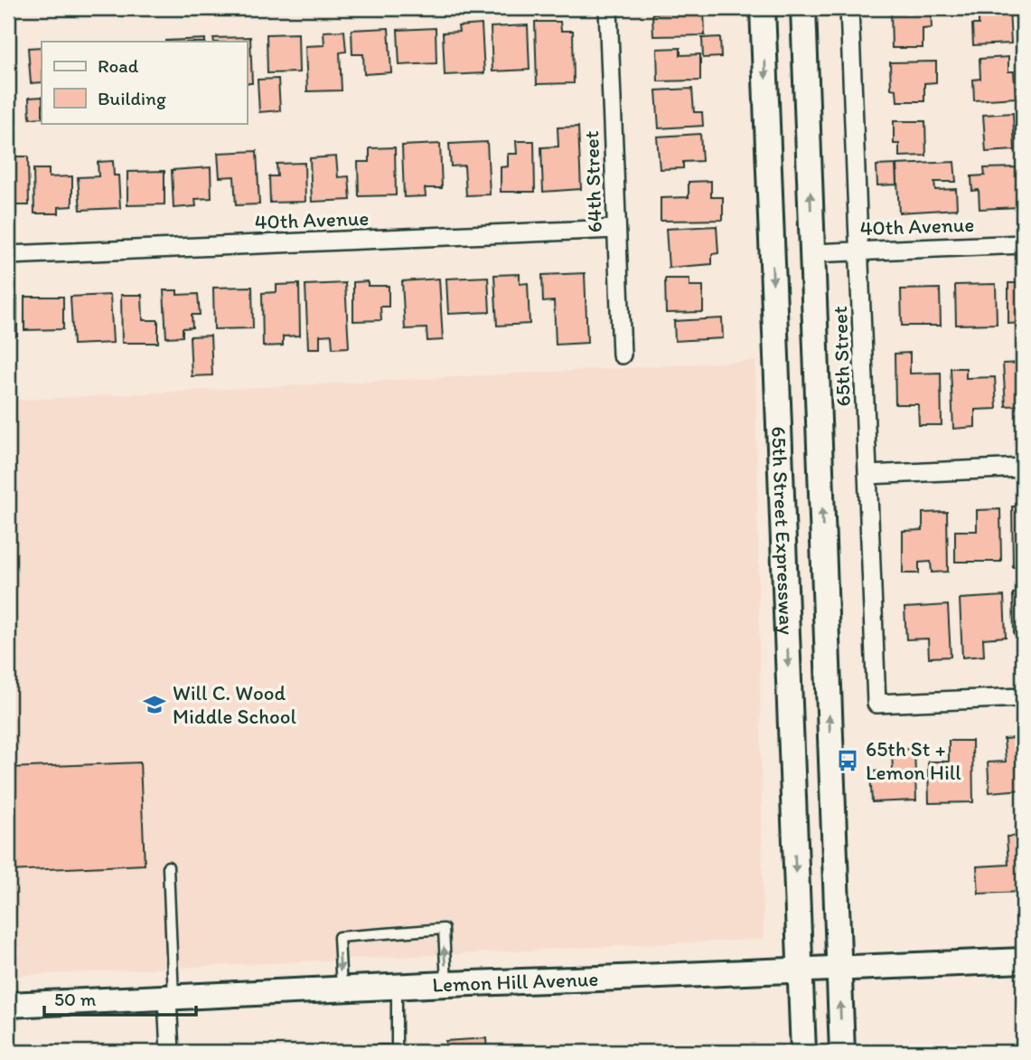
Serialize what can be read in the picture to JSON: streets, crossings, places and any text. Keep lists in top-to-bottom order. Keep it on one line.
{"streets":{"main road":["65th Street Expressway","Lemon Hill Avenue"],"street":["64th Street","40th Avenue","65th Street"]},"crossings":[["64th Street","40th Avenue"],["40th Avenue","65th Street"],["40th Avenue","65th Street Expressway"],["65th Street Expressway","Lemon Hill Avenue"]],"places":{"school or university":["Will C. Wood Middle School"],"bus stop":["65th St + Lemon Hill"]},"legend":["Road","Building"],"scale_bar":"50 m"}
